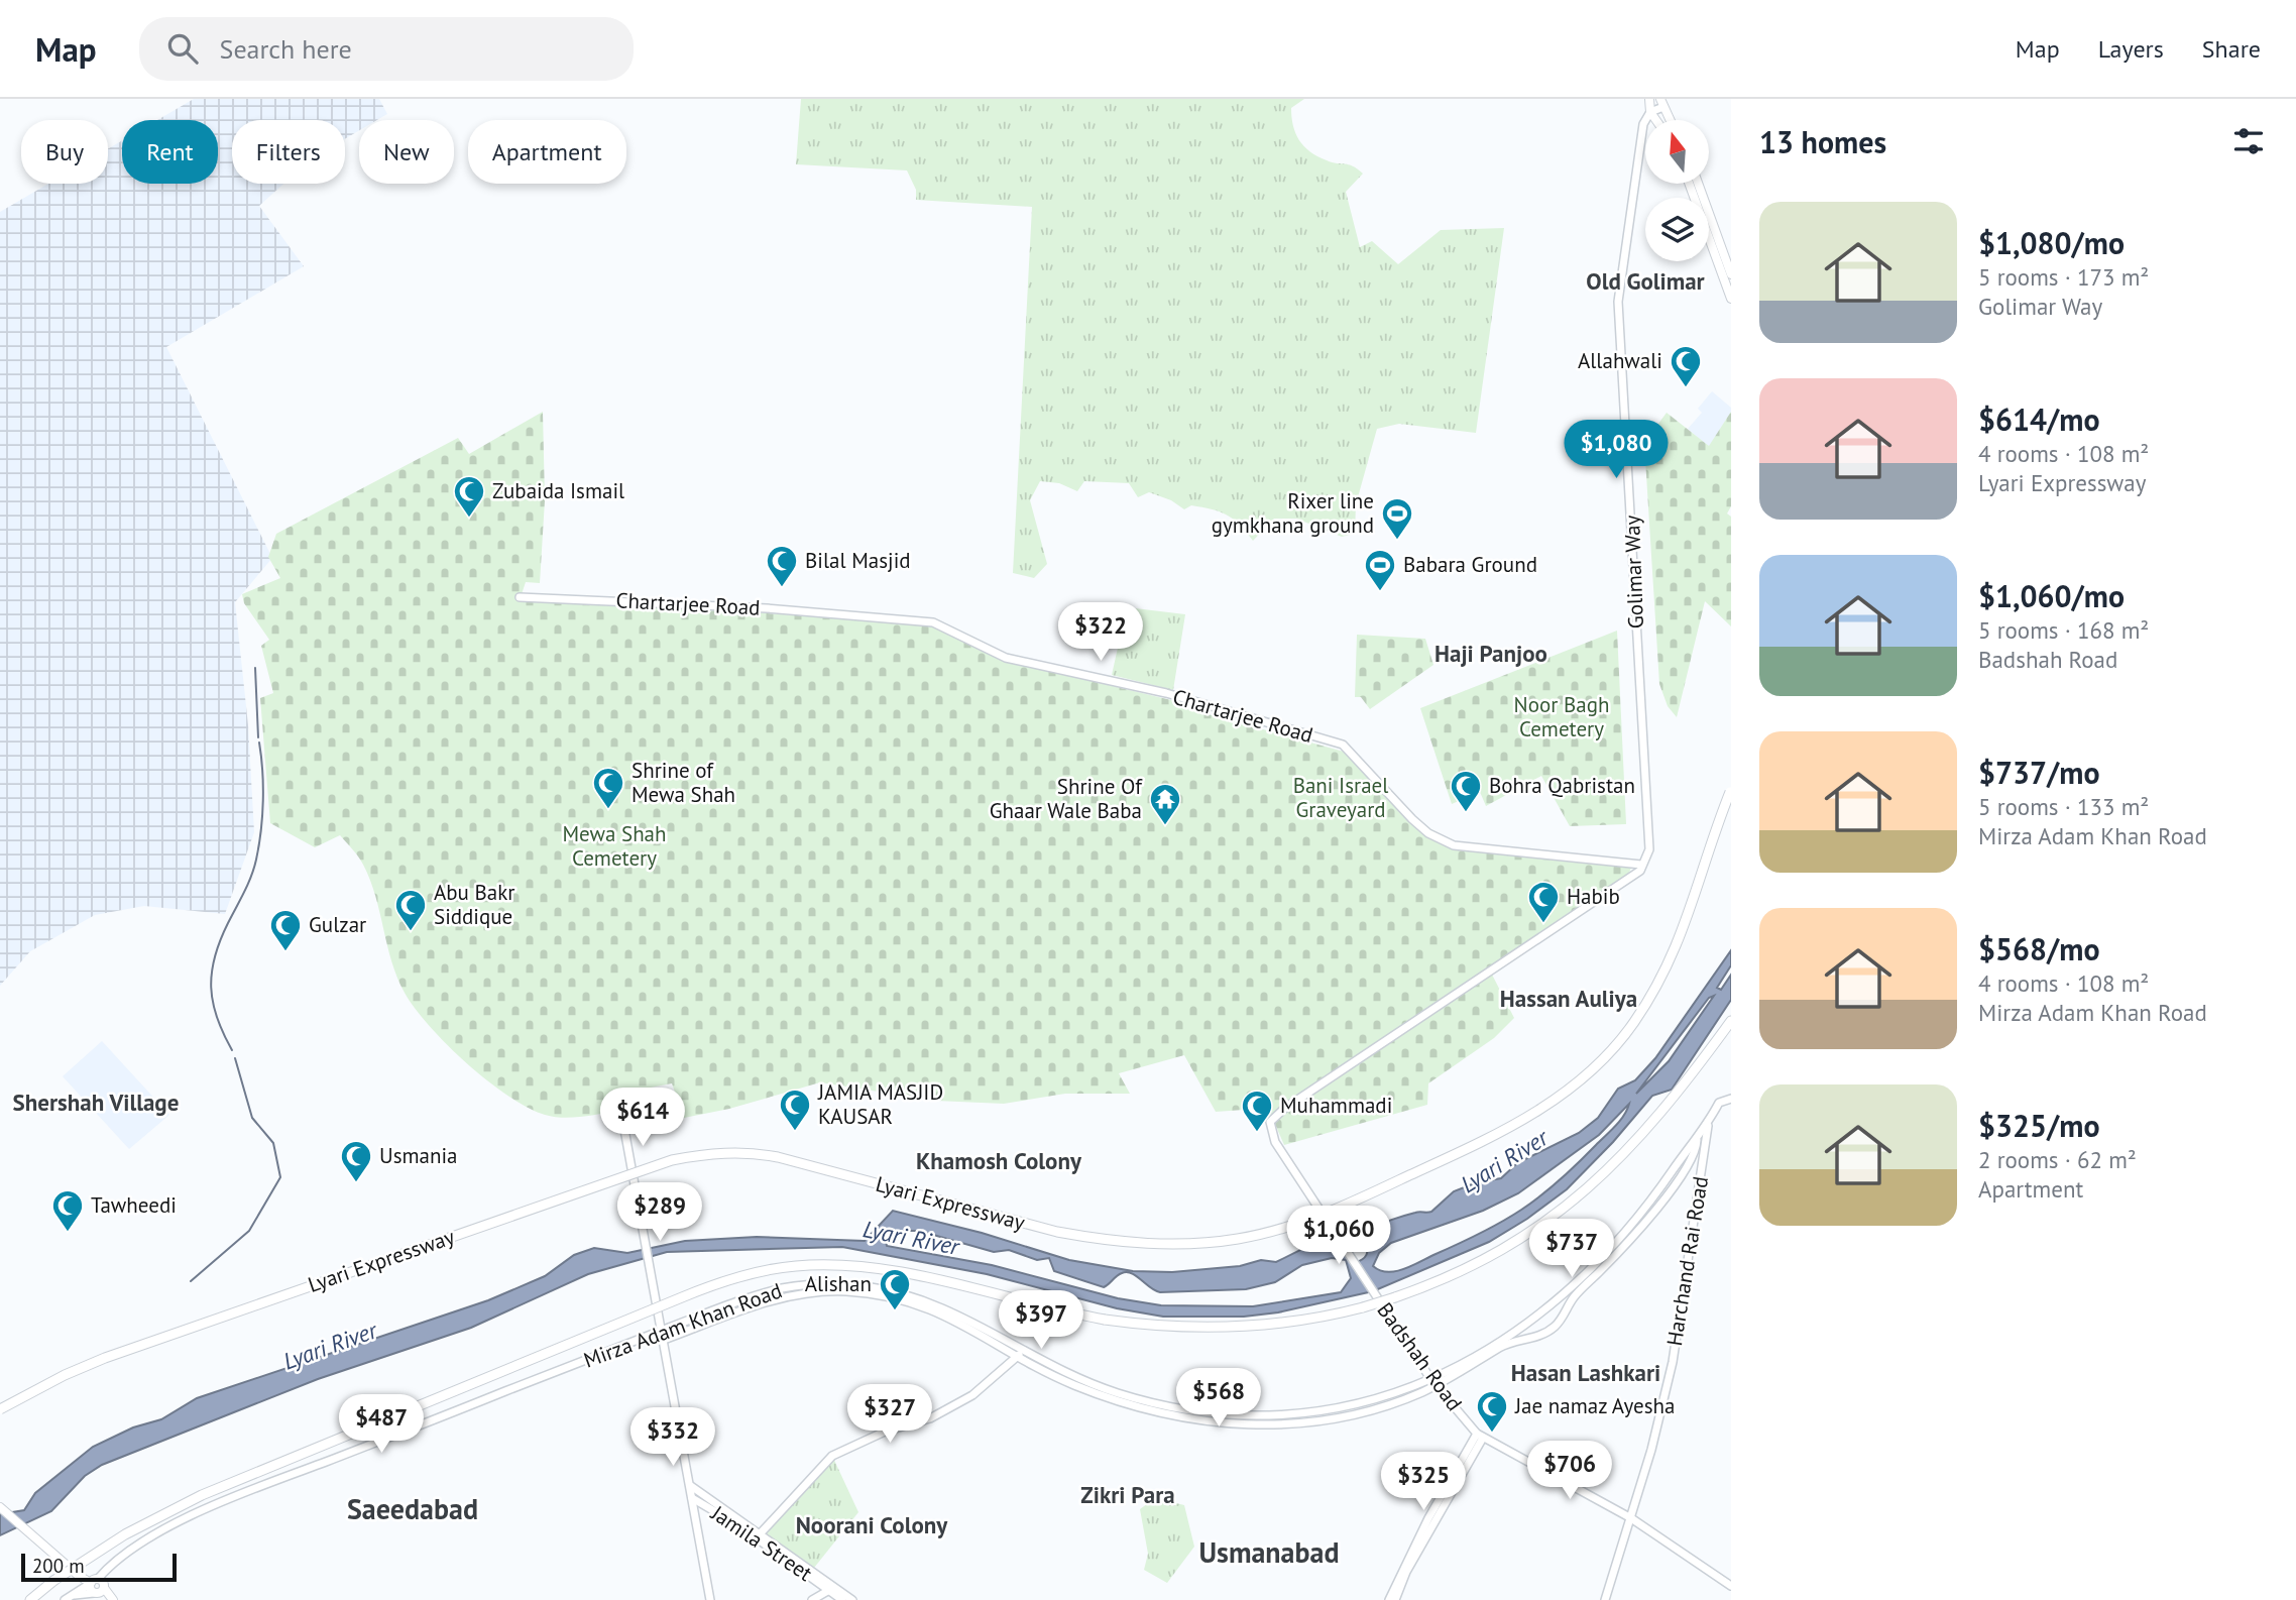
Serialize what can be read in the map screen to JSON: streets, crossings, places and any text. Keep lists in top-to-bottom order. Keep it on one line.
{"streets":{"highway":["Lyari Expressway"],"main road":["Golimar Way","Chartarjee Road","Harchand Rai Road","Mirza Adam Khan Road","Badshah Road","Jamila Street"]},"crossings":[["Golimar Way","Chartarjee Road"],["Golimar Way","Badshah Road"],["Chartarjee Road","Badshah Road"],["Harchand Rai Road","Mirza Adam Khan Road"],["Harchand Rai Road","Badshah Road"],["Mirza Adam Khan Road","Badshah Road"]],"districts":["Old Golimar","Haji Panjoo","Hassan Auliya","Shershah Village","Khamosh Colony","Hasan Lashkari","Zikri Para","Saeedabad","Noorani Colony","Usmanabad"],"water":["Lyari River"],"parks":["Noor Bagh Cemetery","Bani Israel Graveyard","Mewa Shah Cemetery"],"places":{"mosque":["Allahwali","Zubaida Ismail","Bilal Masjid","Shrine of Mewa Shah","Bohra Qabristan","Habib","Abu Bakr Siddique","Gulzar","JAMIA MASJID KAUSAR","Muhammadi","Usmania","Tawheedi","Alishan","Jae namaz Ayesha"],"sports":["Rixer line gymkhana ground","Babara Ground"],"temple":["Shrine Of Ghaar Wale Baba"]},"scale_bar":"200 m","north":"top","page":{"header":"Map","search":"Search here","nav":["Map","Layers","Share"],"heading":"13 homes","chip":["Buy","Rent","Filters","New","Apartment"],"list":[{"name":"$1,080/mo","note":"5 rooms · 173 m² · Golimar Way"},{"name":"$614/mo","note":"4 rooms · 108 m² · Lyari Expressway"},{"name":"$1,060/mo","note":"5 rooms · 168 m² · Badshah Road"},{"name":"$737/mo","note":"5 rooms · 133 m² · Mirza Adam Khan Road"},{"name":"$568/mo","note":"4 rooms · 108 m² · Mirza Adam Khan Road"},{"name":"$325/mo","note":"2 rooms · 62 m² · Apartment"}],"price":["$1,080","$322","$614","$289","$1,060","$737","$397","$568","$327","$487","$332","$706","$325"],"scale":"200 m"}}
